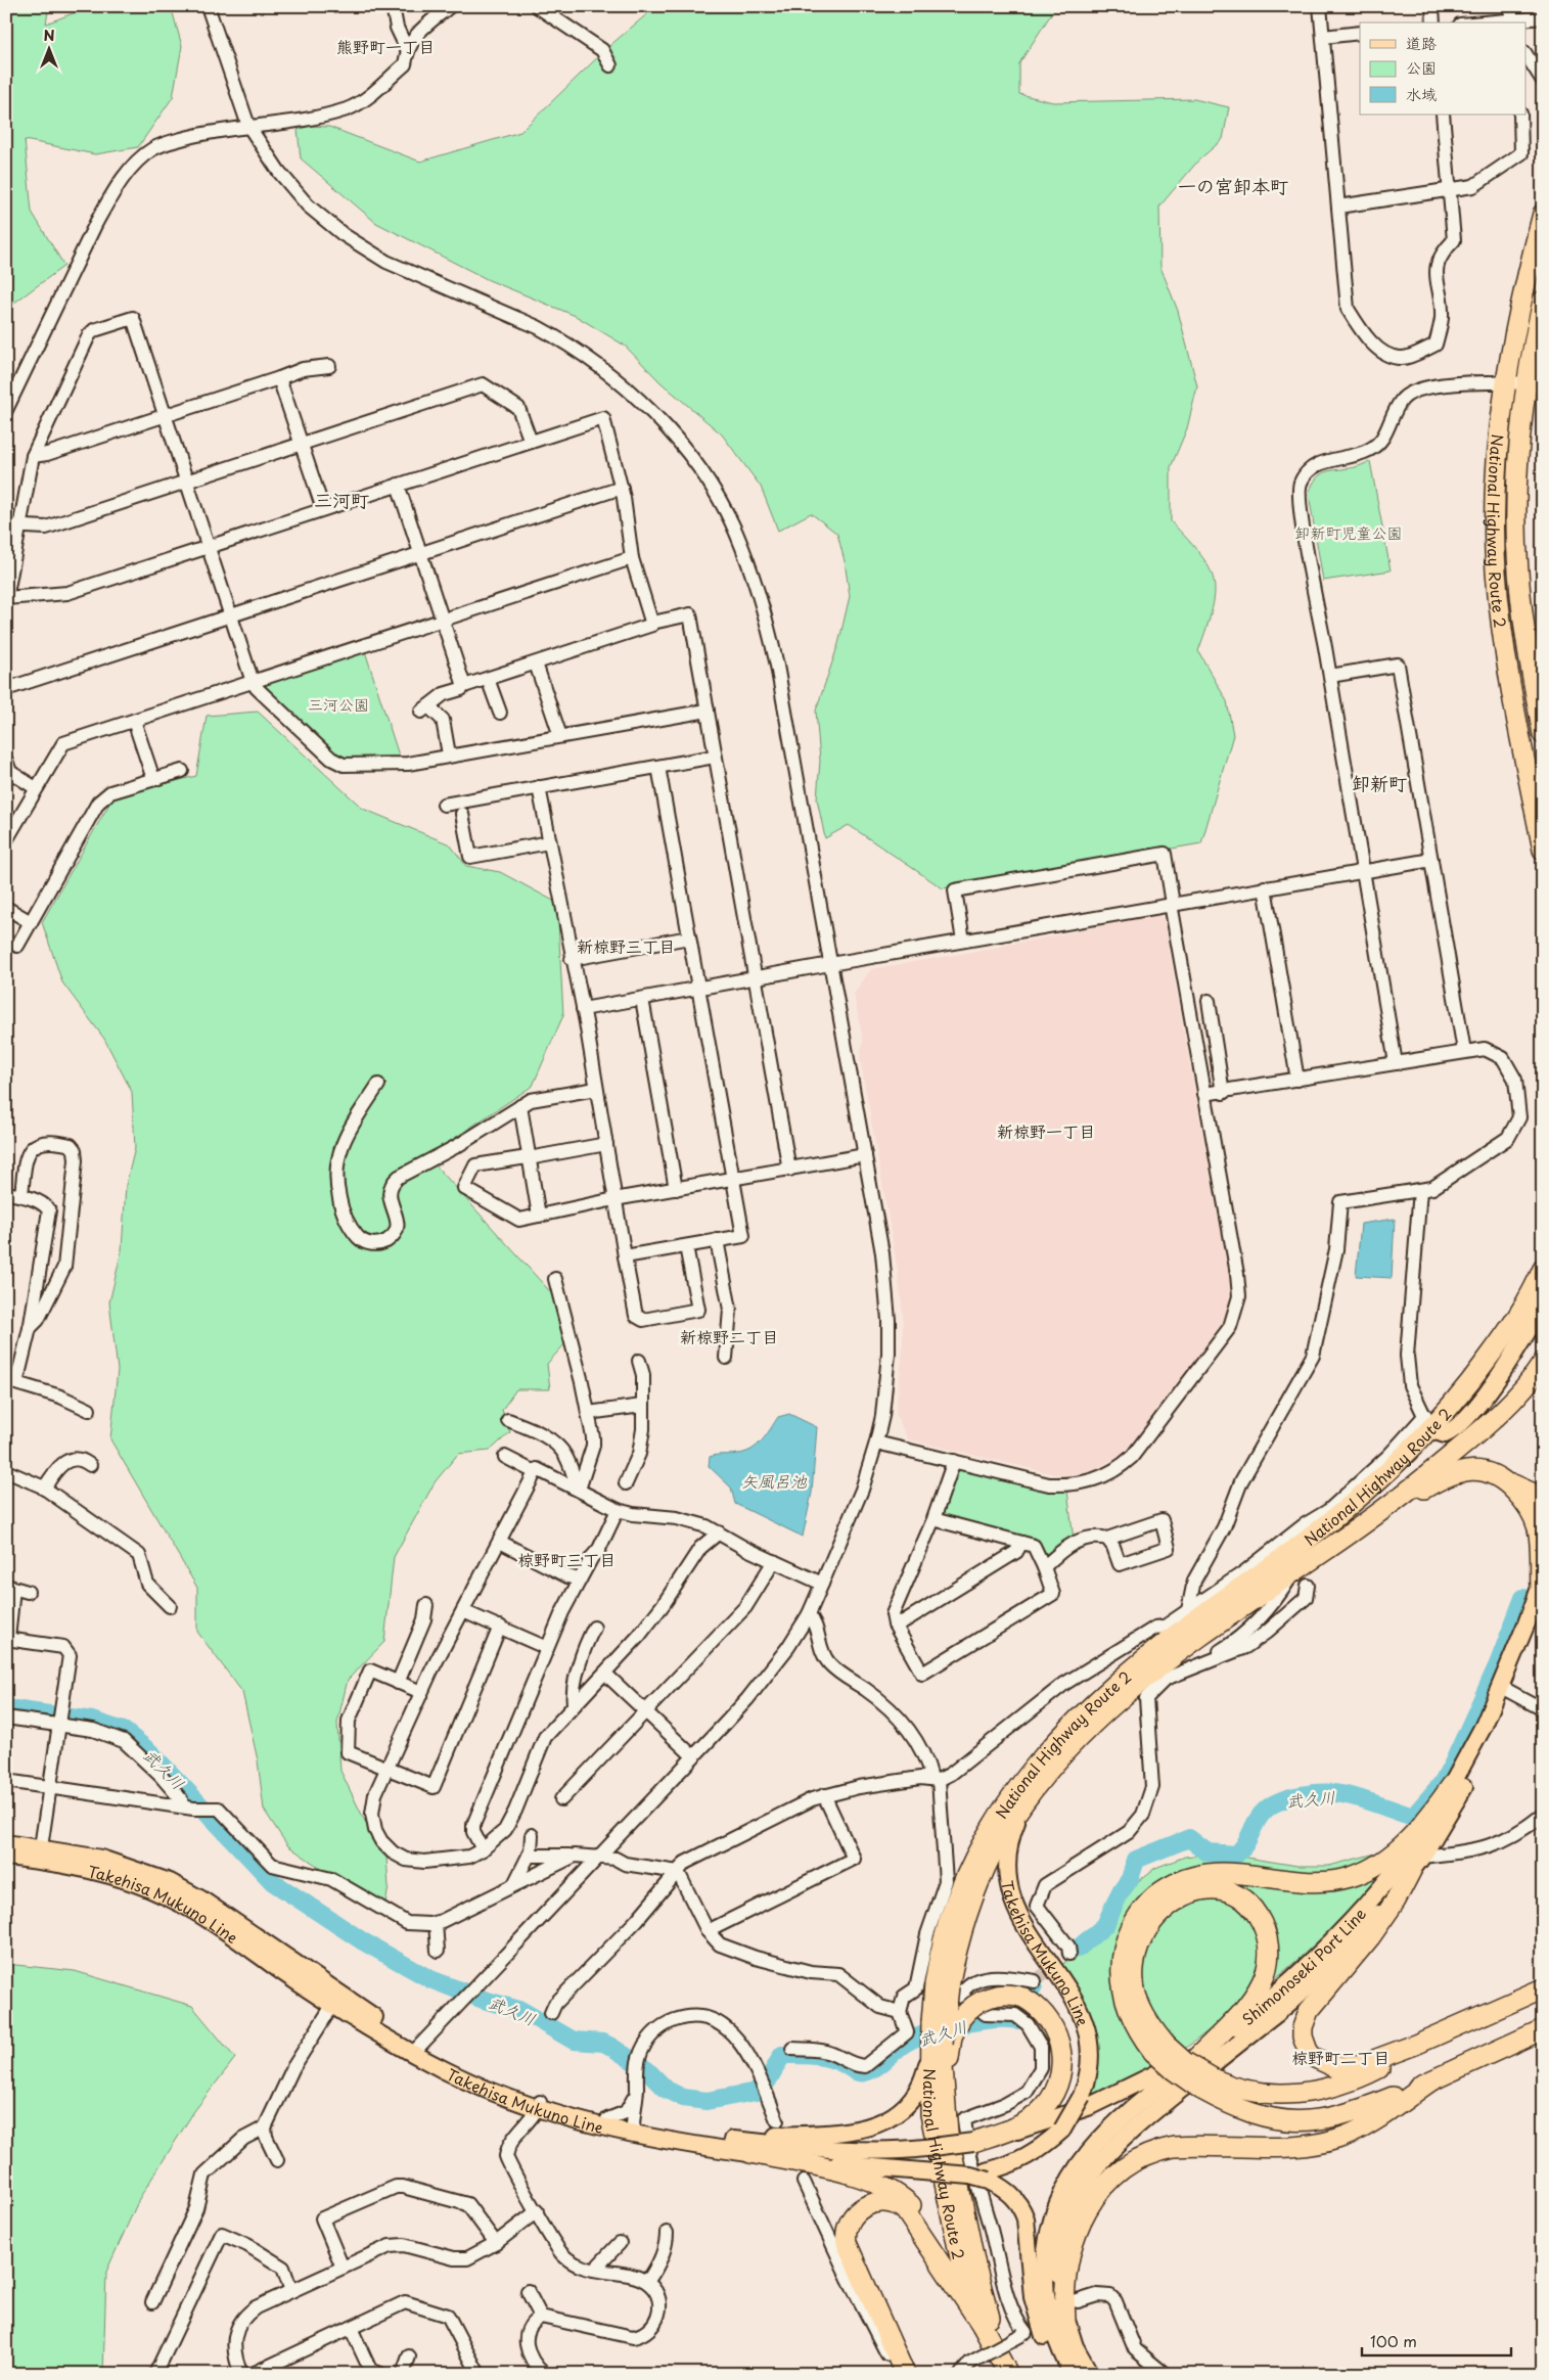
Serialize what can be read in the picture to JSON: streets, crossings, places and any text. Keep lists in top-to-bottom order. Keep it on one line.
{"streets":{"highway":["National Highway Route 2"],"main road":["Takehisa Mukuno Line","Shimonoseki Port Line"]},"crossings":[["National Highway Route 2","Takehisa Mukuno Line"],["Takehisa Mukuno Line","Shimonoseki Port Line"]],"districts":["熊野町一丁目","一の宮卸本町","三河町","卸新町","新椋野三丁目","新椋野一丁目","新椋野二丁目","椋野町三丁目","椋野町二丁目"],"water":["矢風呂池","武久川"],"parks":["卸新町児童公園","三河公園"],"legend":["道路","公園","水域"],"scale_bar":"100 m","north":"top"}
